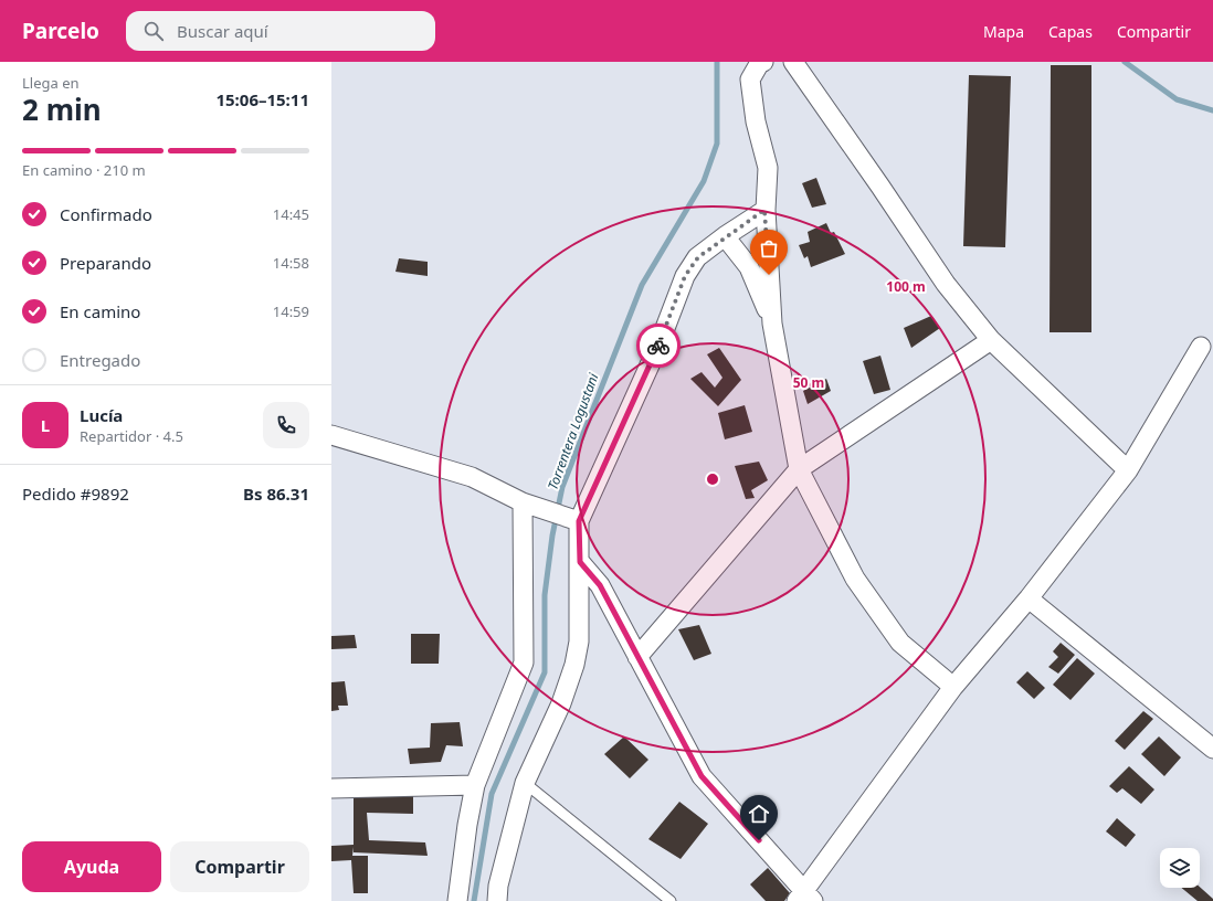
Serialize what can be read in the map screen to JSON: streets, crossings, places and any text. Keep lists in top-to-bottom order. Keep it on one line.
{"water":["Torrentera Logustani"],"page":{"header":"Parcelo","search":"Buscar aquí","nav":["Mapa","Capas","Compartir"],"heading":["2 min","Llega en","15:06–15:11"],"panel":["Lucía","Repartidor · 4.5","Pedido #9892","Bs 86.31"],"bar":"En camino · 210 m","list":[["Confirmado","14:45"],["Preparando","14:58"],["En camino","14:59"],"Entregado"],"round":"L","buttons":["Ayuda","Compartir"]},"rings":["100 m","50 m"]}
